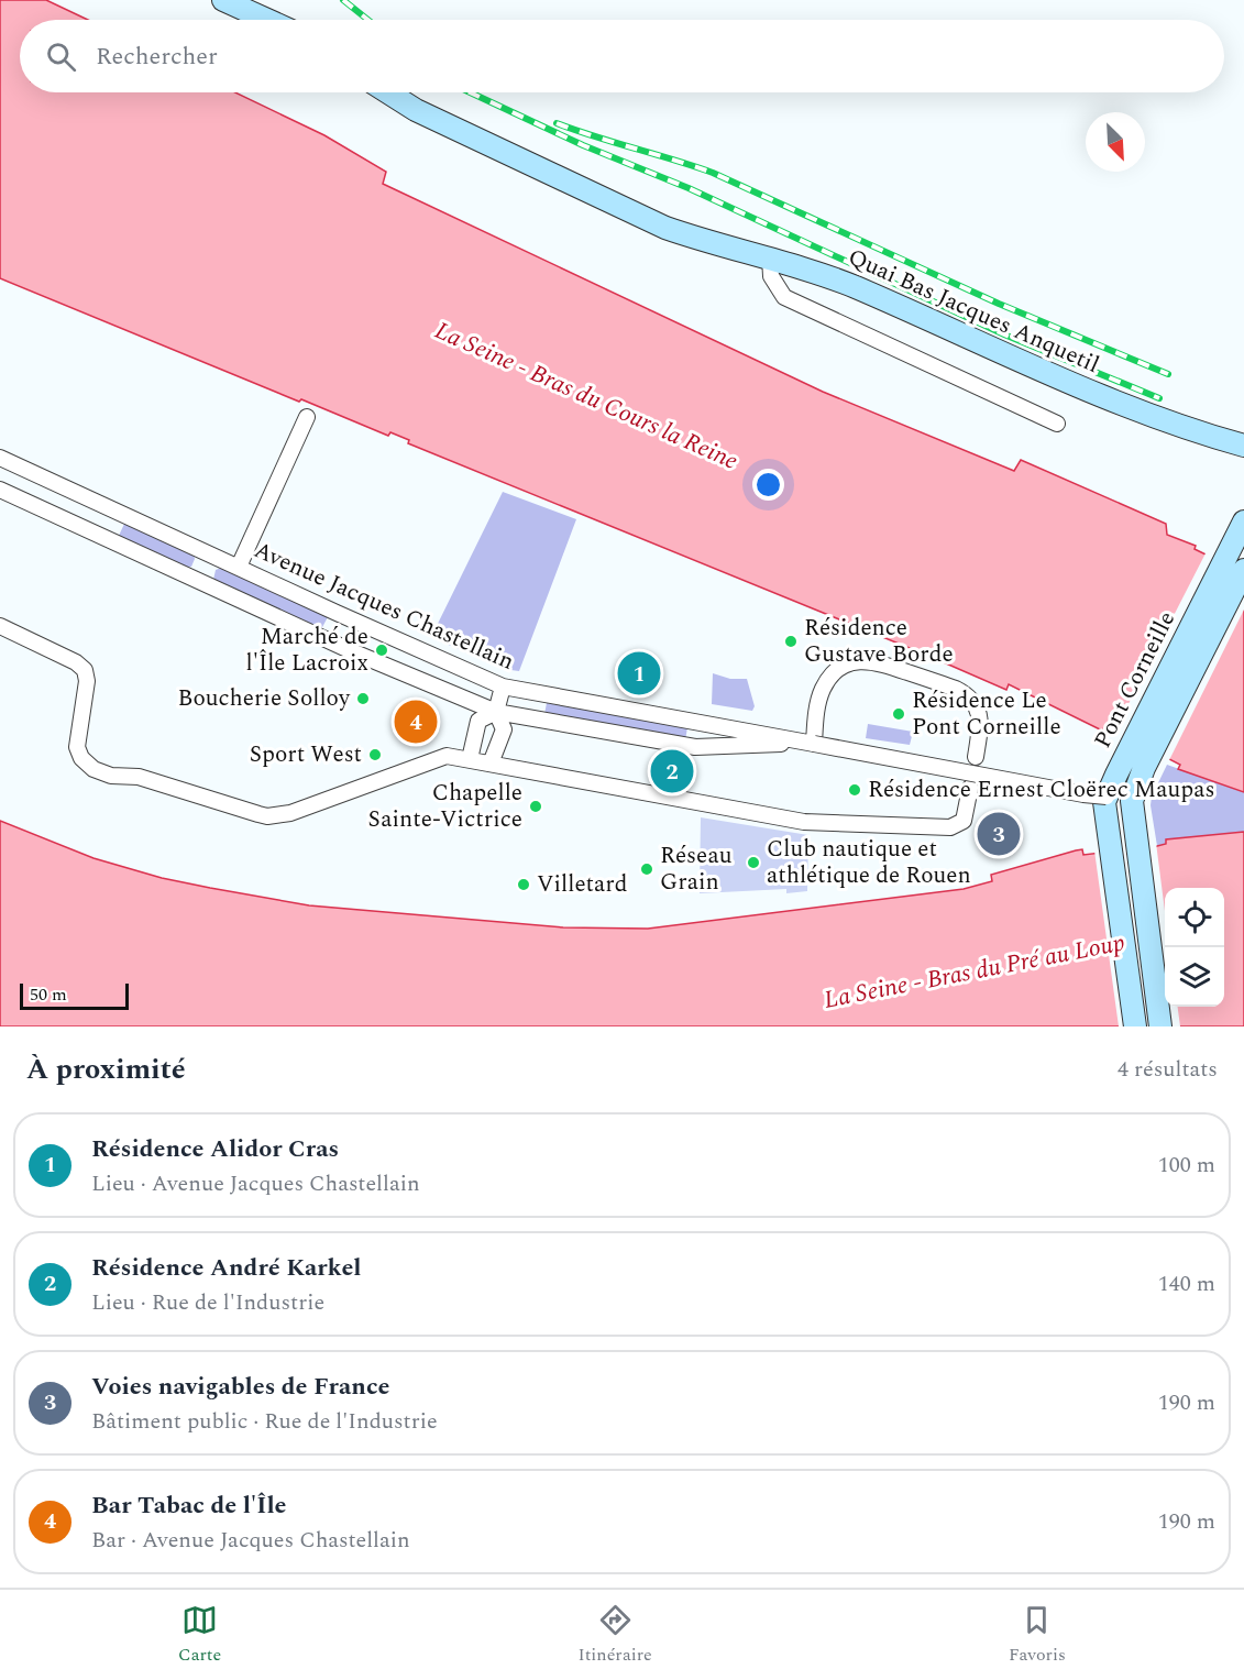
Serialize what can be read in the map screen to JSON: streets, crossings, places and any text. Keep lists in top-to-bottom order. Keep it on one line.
{"streets":{"main road":["Quai Bas Jacques Anquetil","Pont Corneille"],"street":["Avenue Jacques Chastellain"]},"crossings":[["Avenue Jacques Chastellain","Pont Corneille"]],"water":["La Seine - Bras du Cours la Reine","La Seine - Bras du Pré au Loup"],"places":["Résidence Gustave Borde","Marché de l'Île Lacroix","Boucherie Solloy","Résidence Le Pont Corneille","Sport West","Résidence Ernest Cloërec Maupas","Chapelle Sainte-Victrice","Club nautique et athlétique de Rouen","Réseau Grain","Villetard"],"scale_bar":"50 m","north":"bottom right","page":{"search":"Rechercher","pins":["1","4","2","3"],"scale":"50 m","heading":["À proximité","4 résultats"],"list":[{"mark":"1","name":"Résidence Alidor Cras","note":"Lieu · Avenue Jacques Chastellain","value":"100 m"},{"mark":"2","name":"Résidence André Karkel","note":"Lieu · Rue de l'Industrie","value":"140 m"},{"mark":"3","name":"Voies navigables de France","note":"Bâtiment public · Rue de l'Industrie","value":"190 m"},{"mark":"4","name":"Bar Tabac de l'Île","note":"Bar · Avenue Jacques Chastellain","value":"190 m"}],"nav":["Carte","Itinéraire","Favoris"]}}
